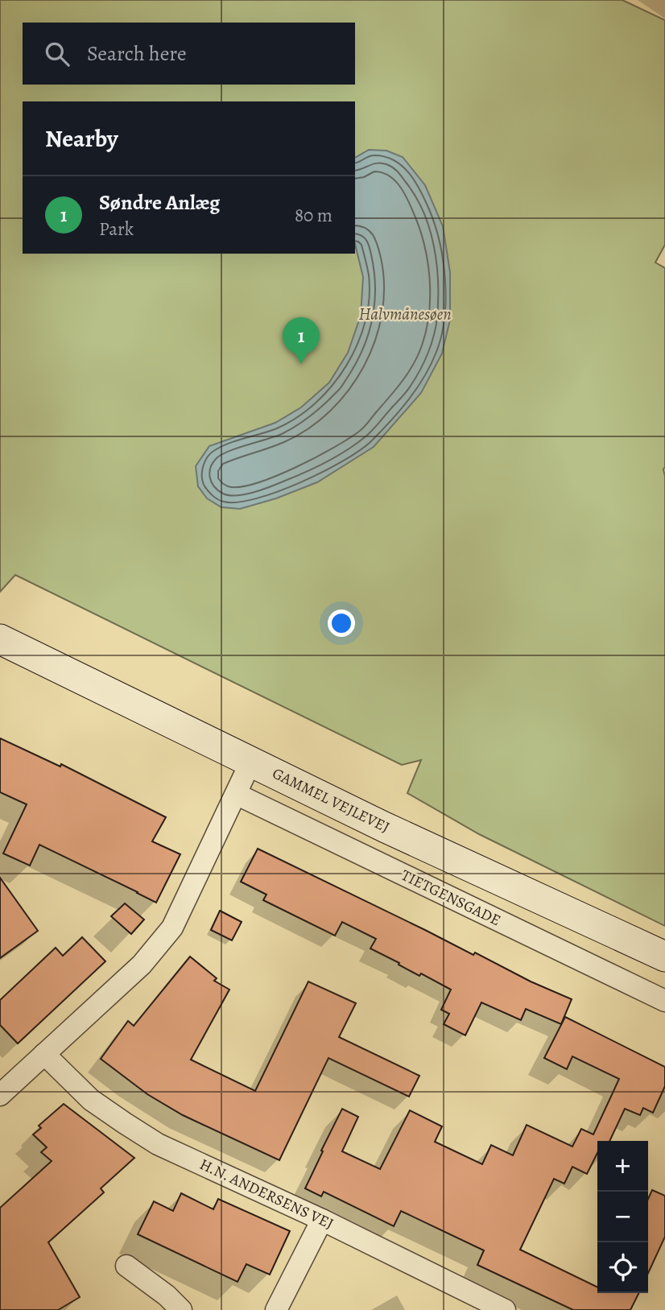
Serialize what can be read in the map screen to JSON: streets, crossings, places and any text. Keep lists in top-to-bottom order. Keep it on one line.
{"streets":{"street":["GAMMEL VEJLEVEJ","TIETGENSGADE","H.N. ANDERSENS VEJ"]},"water":["Halvmånesøen"],"page":{"search":"Search here","heading":"Nearby","list":[{"mark":"1","name":"Søndre Anlæg","note":"Park","value":"80 m"}],"pins":"1","map_buttons":["+","−"]}}
